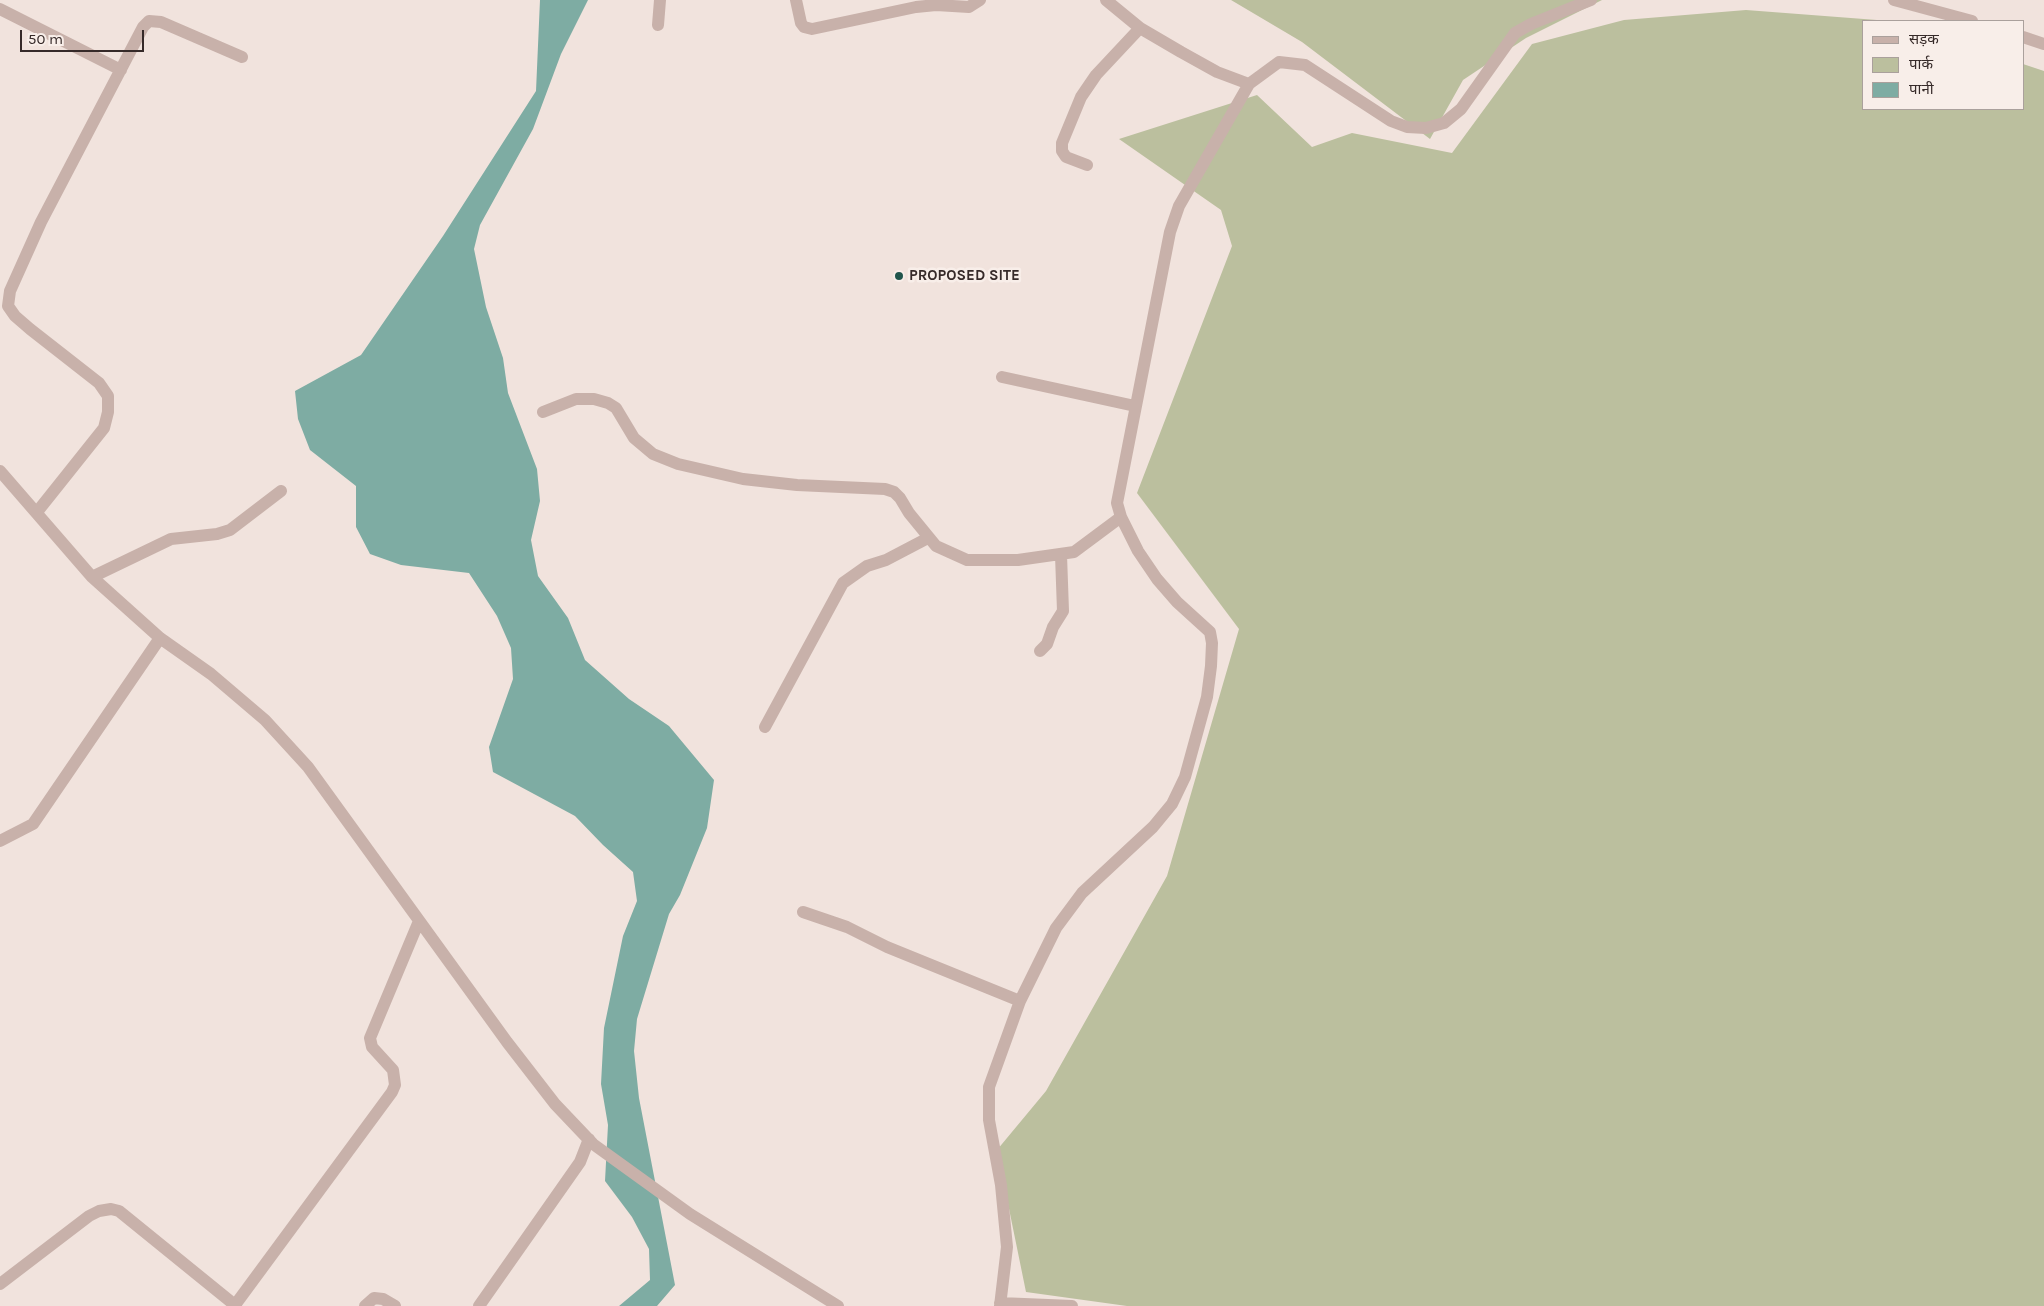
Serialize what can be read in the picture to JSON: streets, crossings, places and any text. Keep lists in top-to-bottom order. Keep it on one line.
{"places":["PROPOSED SITE"],"legend":["सड़क","पार्क","पानी"],"scale_bar":"50 m"}
